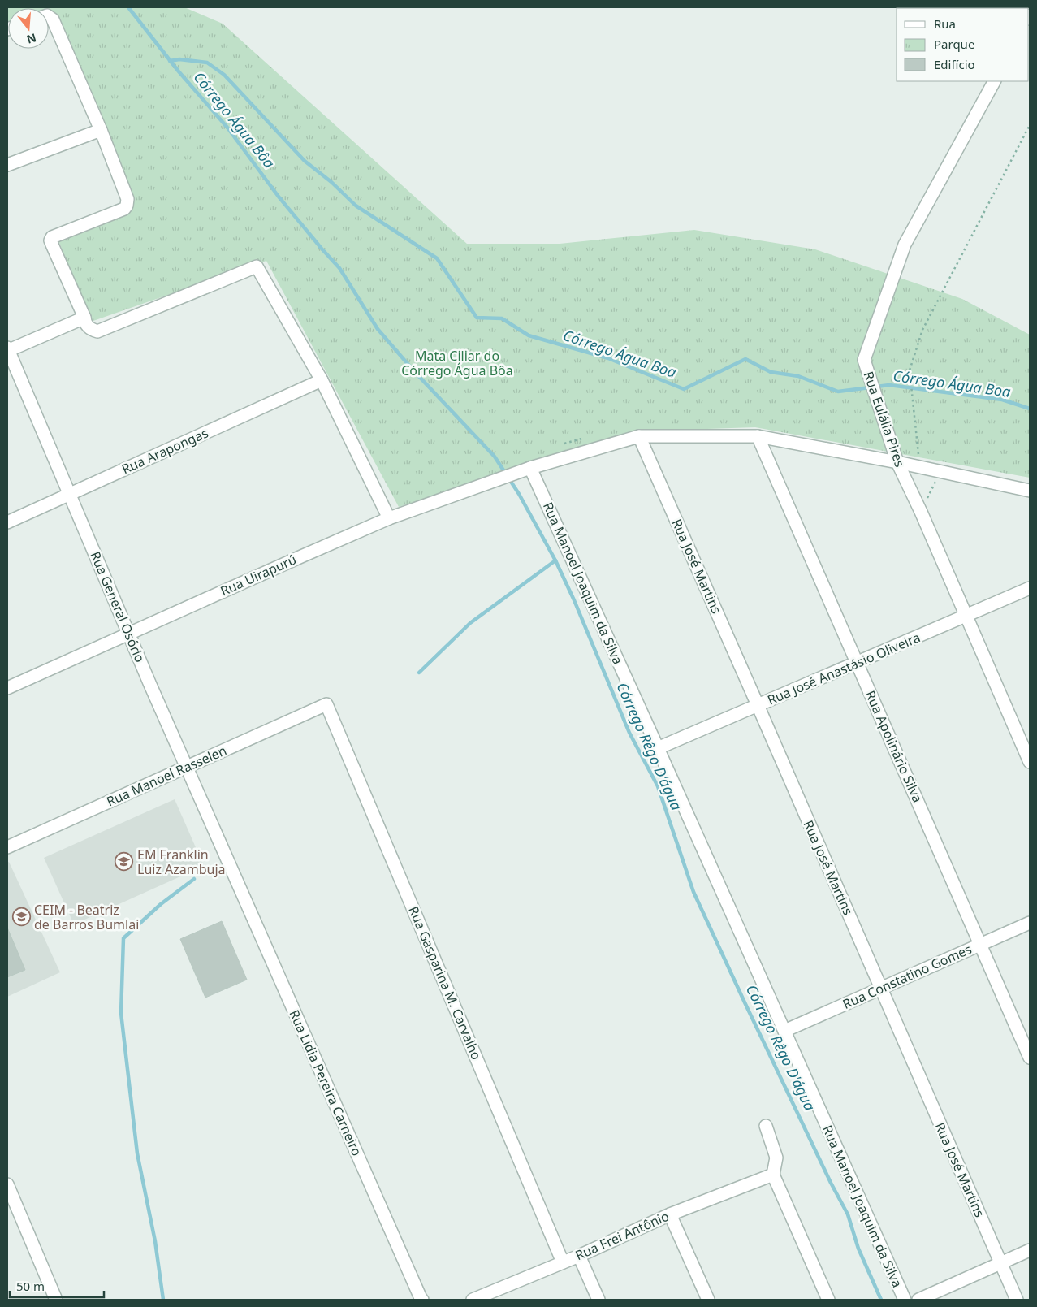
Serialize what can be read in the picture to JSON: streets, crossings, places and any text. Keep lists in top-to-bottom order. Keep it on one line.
{"streets":{"street":["Rua Eulália Pires","Rua Arapongas","Rua José Martins","Rua Uirapurú","Rua Manoel Joaquim da Silva","Rua General Osório","Rua José Anastásio Oliveira","Rua Apolinário Silva","Rua Manoel Rasselen","Rua Constatino Gomes","Rua Gasparina M. Carvalho","Rua Lidia Pereira Carneiro","Rua Frei Antônio"]},"crossings":[["Rua Eulália Pires","Rua Uirapurú"],["Rua Eulália Pires","Rua José Anastásio Oliveira"],["Rua Arapongas","Rua General Osório"],["Rua José Martins","Rua Uirapurú"],["Rua José Martins","Rua José Anastásio Oliveira"],["Rua José Martins","Rua Constatino Gomes"],["Rua Uirapurú","Rua Manoel Joaquim da Silva"],["Rua Uirapurú","Rua General Osório"],["Rua Uirapurú","Rua Apolinário Silva"],["Rua Manoel Joaquim da Silva","Rua José Anastásio Oliveira"],["Rua Manoel Joaquim da Silva","Rua Constatino Gomes"],["Rua General Osório","Rua Manoel Rasselen"],["Rua General Osório","Rua Lidia Pereira Carneiro"],["Rua José Anastásio Oliveira","Rua Apolinário Silva"],["Rua Apolinário Silva","Rua Constatino Gomes"],["Rua Manoel Rasselen","Rua Gasparina M. Carvalho"],["Rua Gasparina M. Carvalho","Rua Frei Antônio"]],"water":["Córrego Água Bôa","Córrego Água Boa","Córrego Rêgo D'água"],"parks":["Mata Ciliar do Córrego Água Bôa"],"places":{"school or university":["EM Franklin Luiz Azambuja","CEIM - Beatriz de Barros Bumlai"]},"legend":["Rua","Parque","Edifício"],"scale_bar":"50 m","north":"bottom"}
